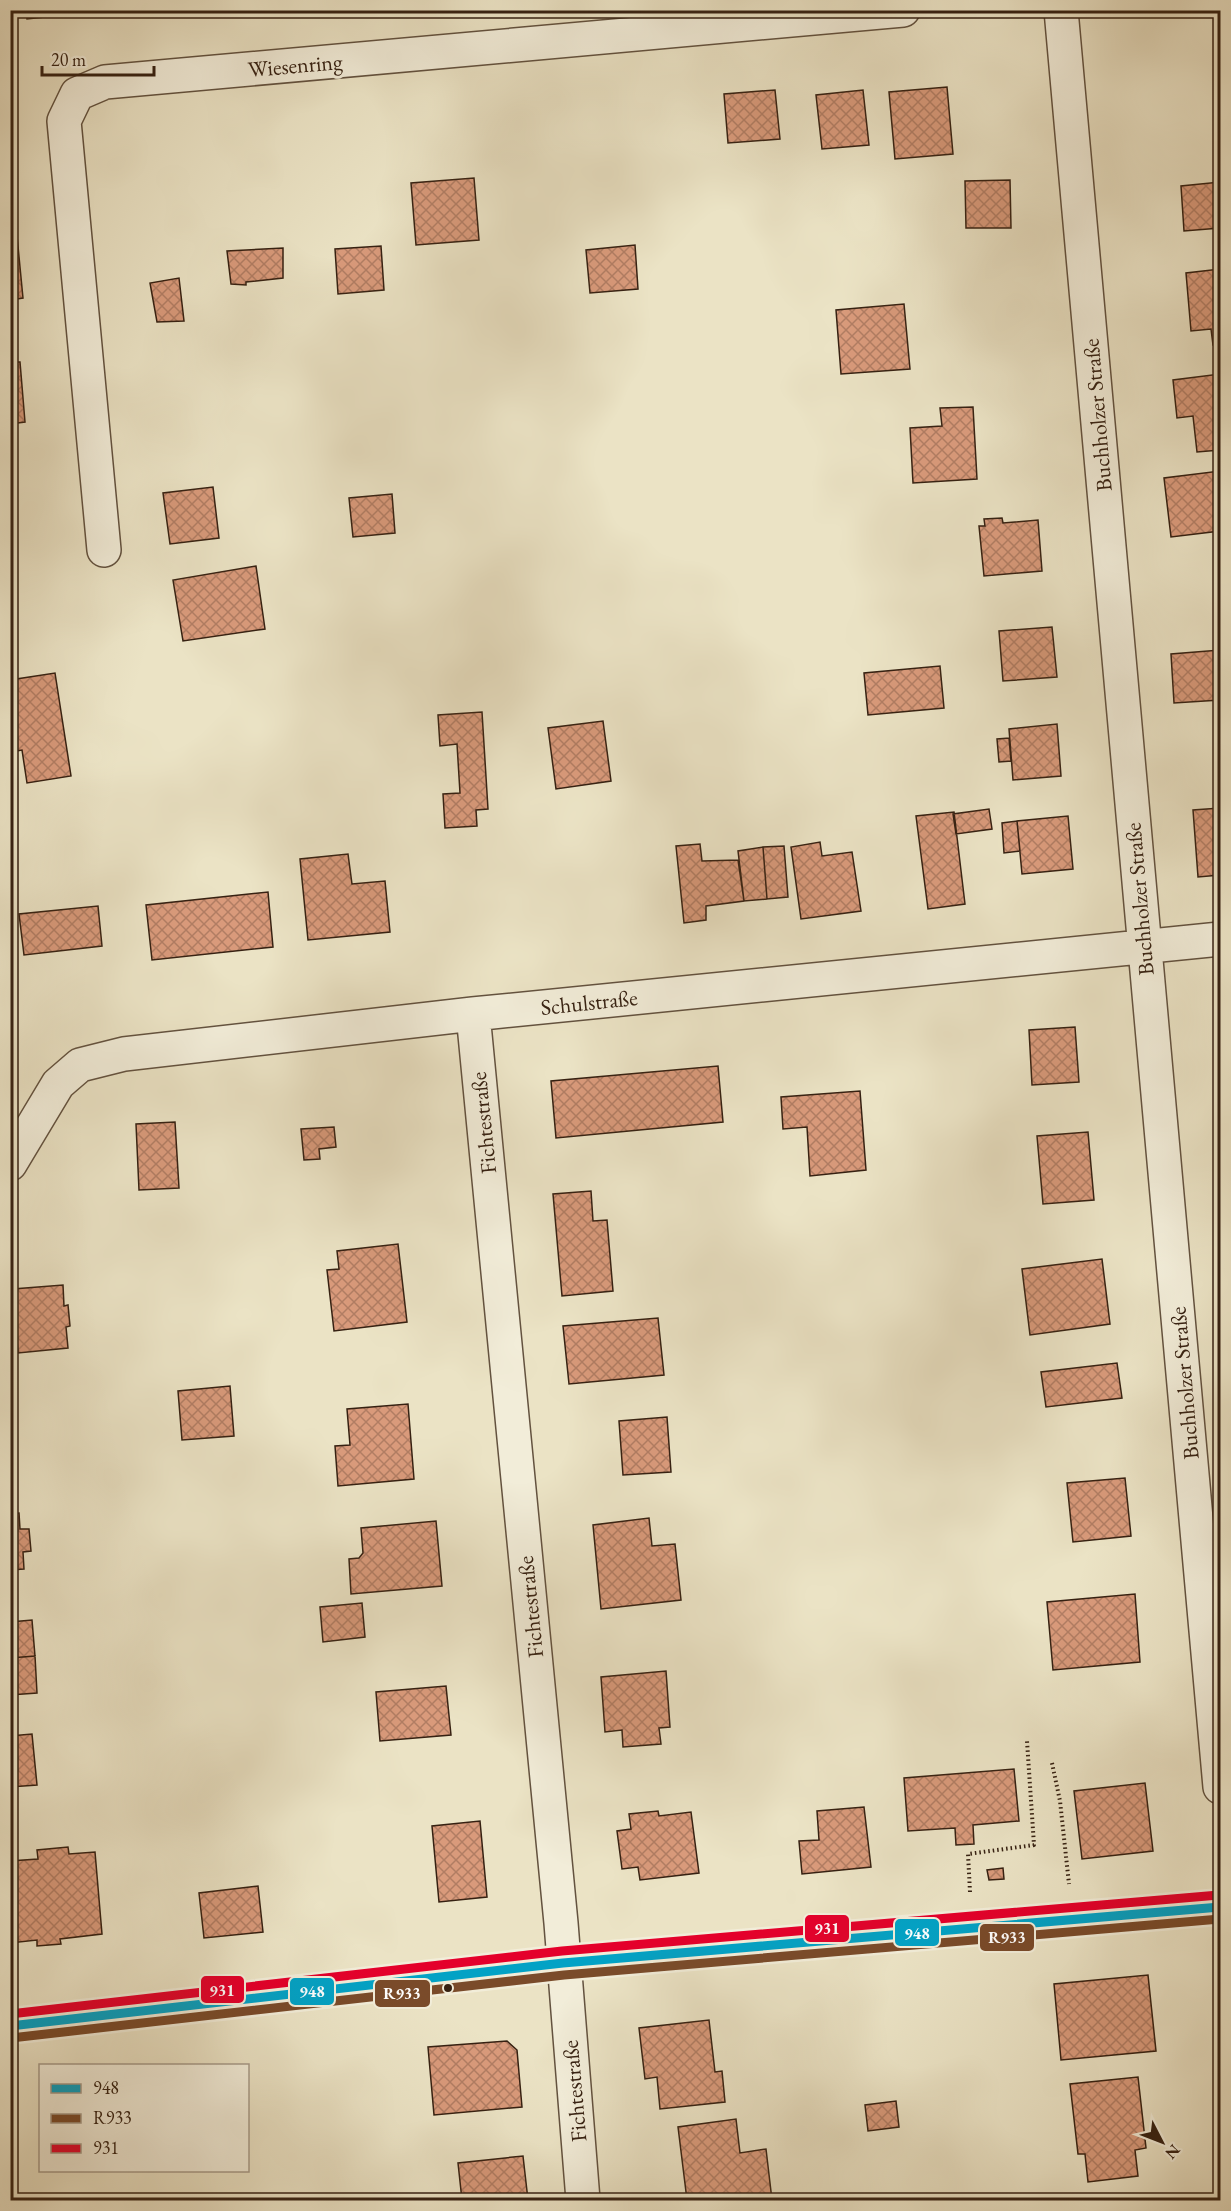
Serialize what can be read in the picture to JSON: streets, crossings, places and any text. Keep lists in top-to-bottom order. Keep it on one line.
{"streets":{"street":["Wiesenring","Buchholzer Straße","Schulstraße","Fichtestraße"]},"crossings":[["Buchholzer Straße","Schulstraße"],["Schulstraße","Fichtestraße"]],"lines":["transit line 931","transit line 948","transit line R933"],"legend":["948","R933","931"],"scale_bar":"20 m","north":"bottom right"}
